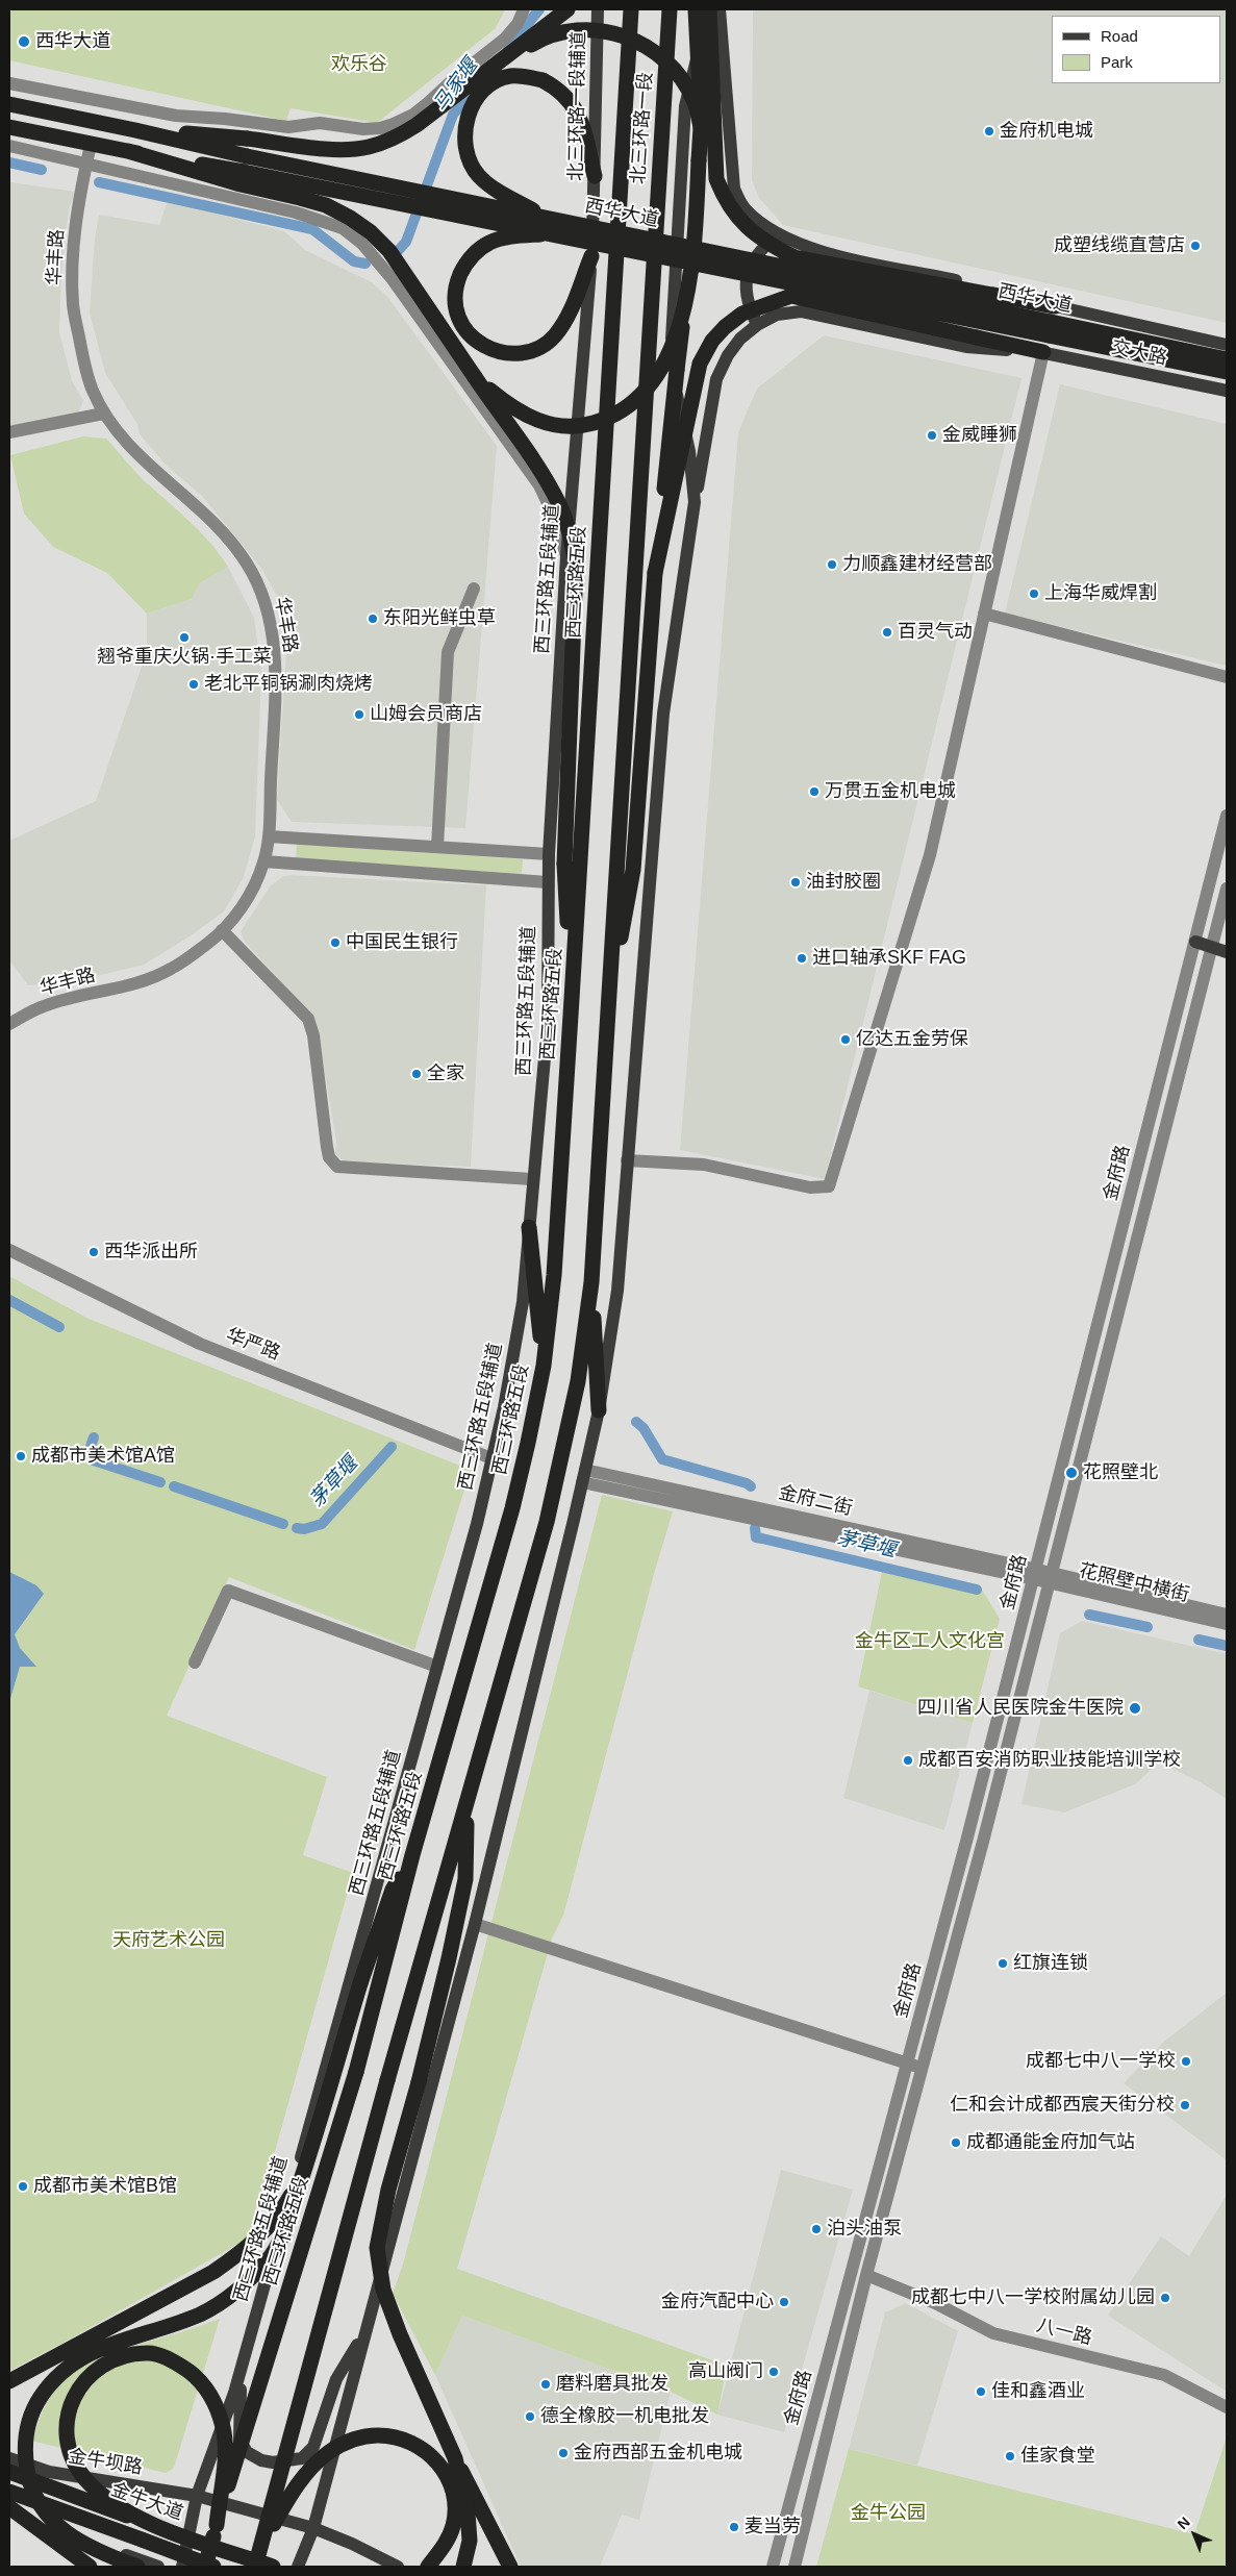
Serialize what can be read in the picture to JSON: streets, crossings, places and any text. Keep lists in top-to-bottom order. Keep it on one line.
{"streets":{"highway":["北三环路一段","西华大道","西三环路五段","金牛大道"],"main road":["北三环路一段辅道","交大路","西三环路五段辅道","金牛坝路"],"street":["华丰路","金府路","华严路","金府二街","花照壁中横街","八一路"]},"crossings":[["北三环路一段辅道","西三环路五段辅道"],["北三环路一段","西三环路五段"],["西华大道","华丰路"],["西三环路五段辅道","华严路"],["西三环路五段辅道","金牛坝路"],["金府路","金府二街"],["金府路","花照壁中横街"],["金府路","八一路"],["金府二街","花照壁中横街"]],"water":["马家堰","茅草堰"],"parks":["欢乐谷","金牛区工人文化宫","天府艺术公园","金牛公园"],"places":["西华大道","金府机电城","成塑线缆直营店","金威睡狮","力顺鑫建材经营部","上海华威焊割","东阳光鲜虫草","百灵气动","翘爷重庆火锅·手工菜","老北平铜锅涮肉烧烤","山姆会员商店","万贯五金机电城","油封胶圈","中国民生银行","进口轴承SKF FAG","亿达五金劳保","全家","西华派出所","成都市美术馆A馆","花照壁北","四川省人民医院金牛医院","成都百安消防职业技能培训学校","红旗连锁","成都七中八一学校","仁和会计成都西宸天街分校","成都通能金府加气站","成都市美术馆B馆","泊头油泵","成都七中八一学校附属幼儿园","金府汽配中心","高山阀门","磨料磨具批发","佳和鑫酒业","德全橡胶一机电批发","金府西部五金机电城","佳家食堂","麦当劳"],"legend":["Road","Park"],"north":"top left"}
